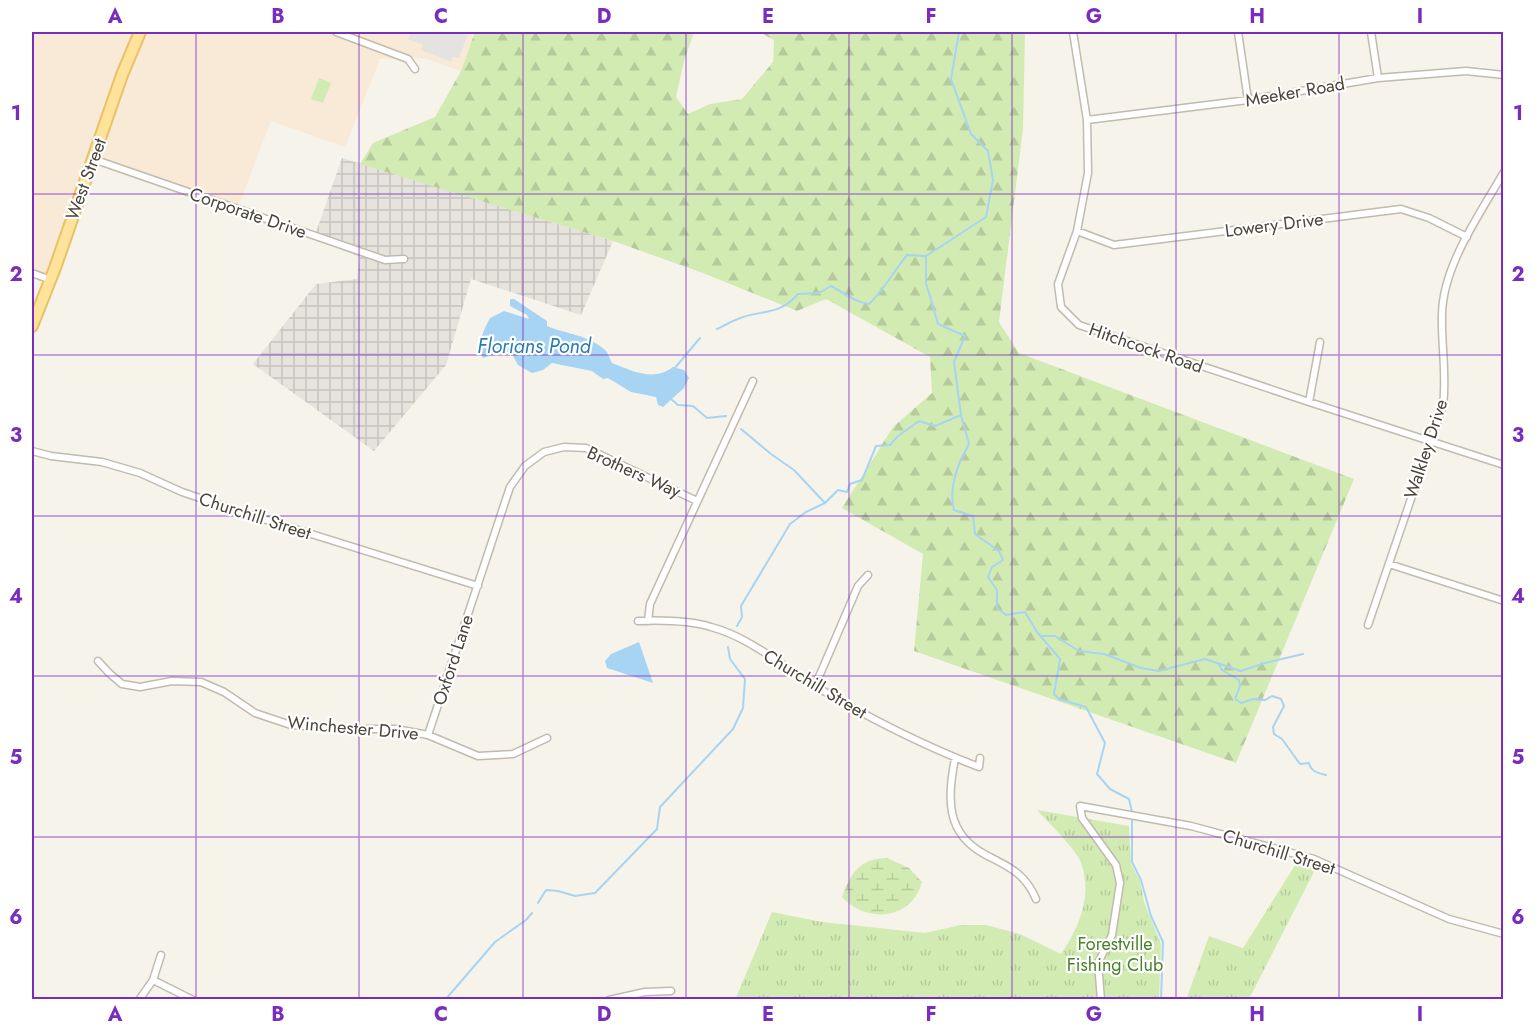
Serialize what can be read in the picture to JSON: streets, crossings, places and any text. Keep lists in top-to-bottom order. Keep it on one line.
{"streets":{"main road":["West Street"],"street":["Meeker Road","Corporate Drive","Lowery Drive","Hitchcock Road","Walkley Drive","Brothers Way","Churchill Street","Oxford Lane","Winchester Drive"]},"crossings":[["Meeker Road","Hitchcock Road"],["West Street","Corporate Drive"],["Lowery Drive","Hitchcock Road"],["Lowery Drive","Walkley Drive"],["Hitchcock Road","Walkley Drive"],["Brothers Way","Churchill Street"],["Brothers Way","Oxford Lane"],["Churchill Street","Oxford Lane"],["Oxford Lane","Winchester Drive"]],"water":["Florians Pond"],"parks":["Forestville Fishing Club"],"grid":{"columns":["A","B","C","D","E","F","G","H","I"],"rows":["1","2","3","4","5","6"]}}
